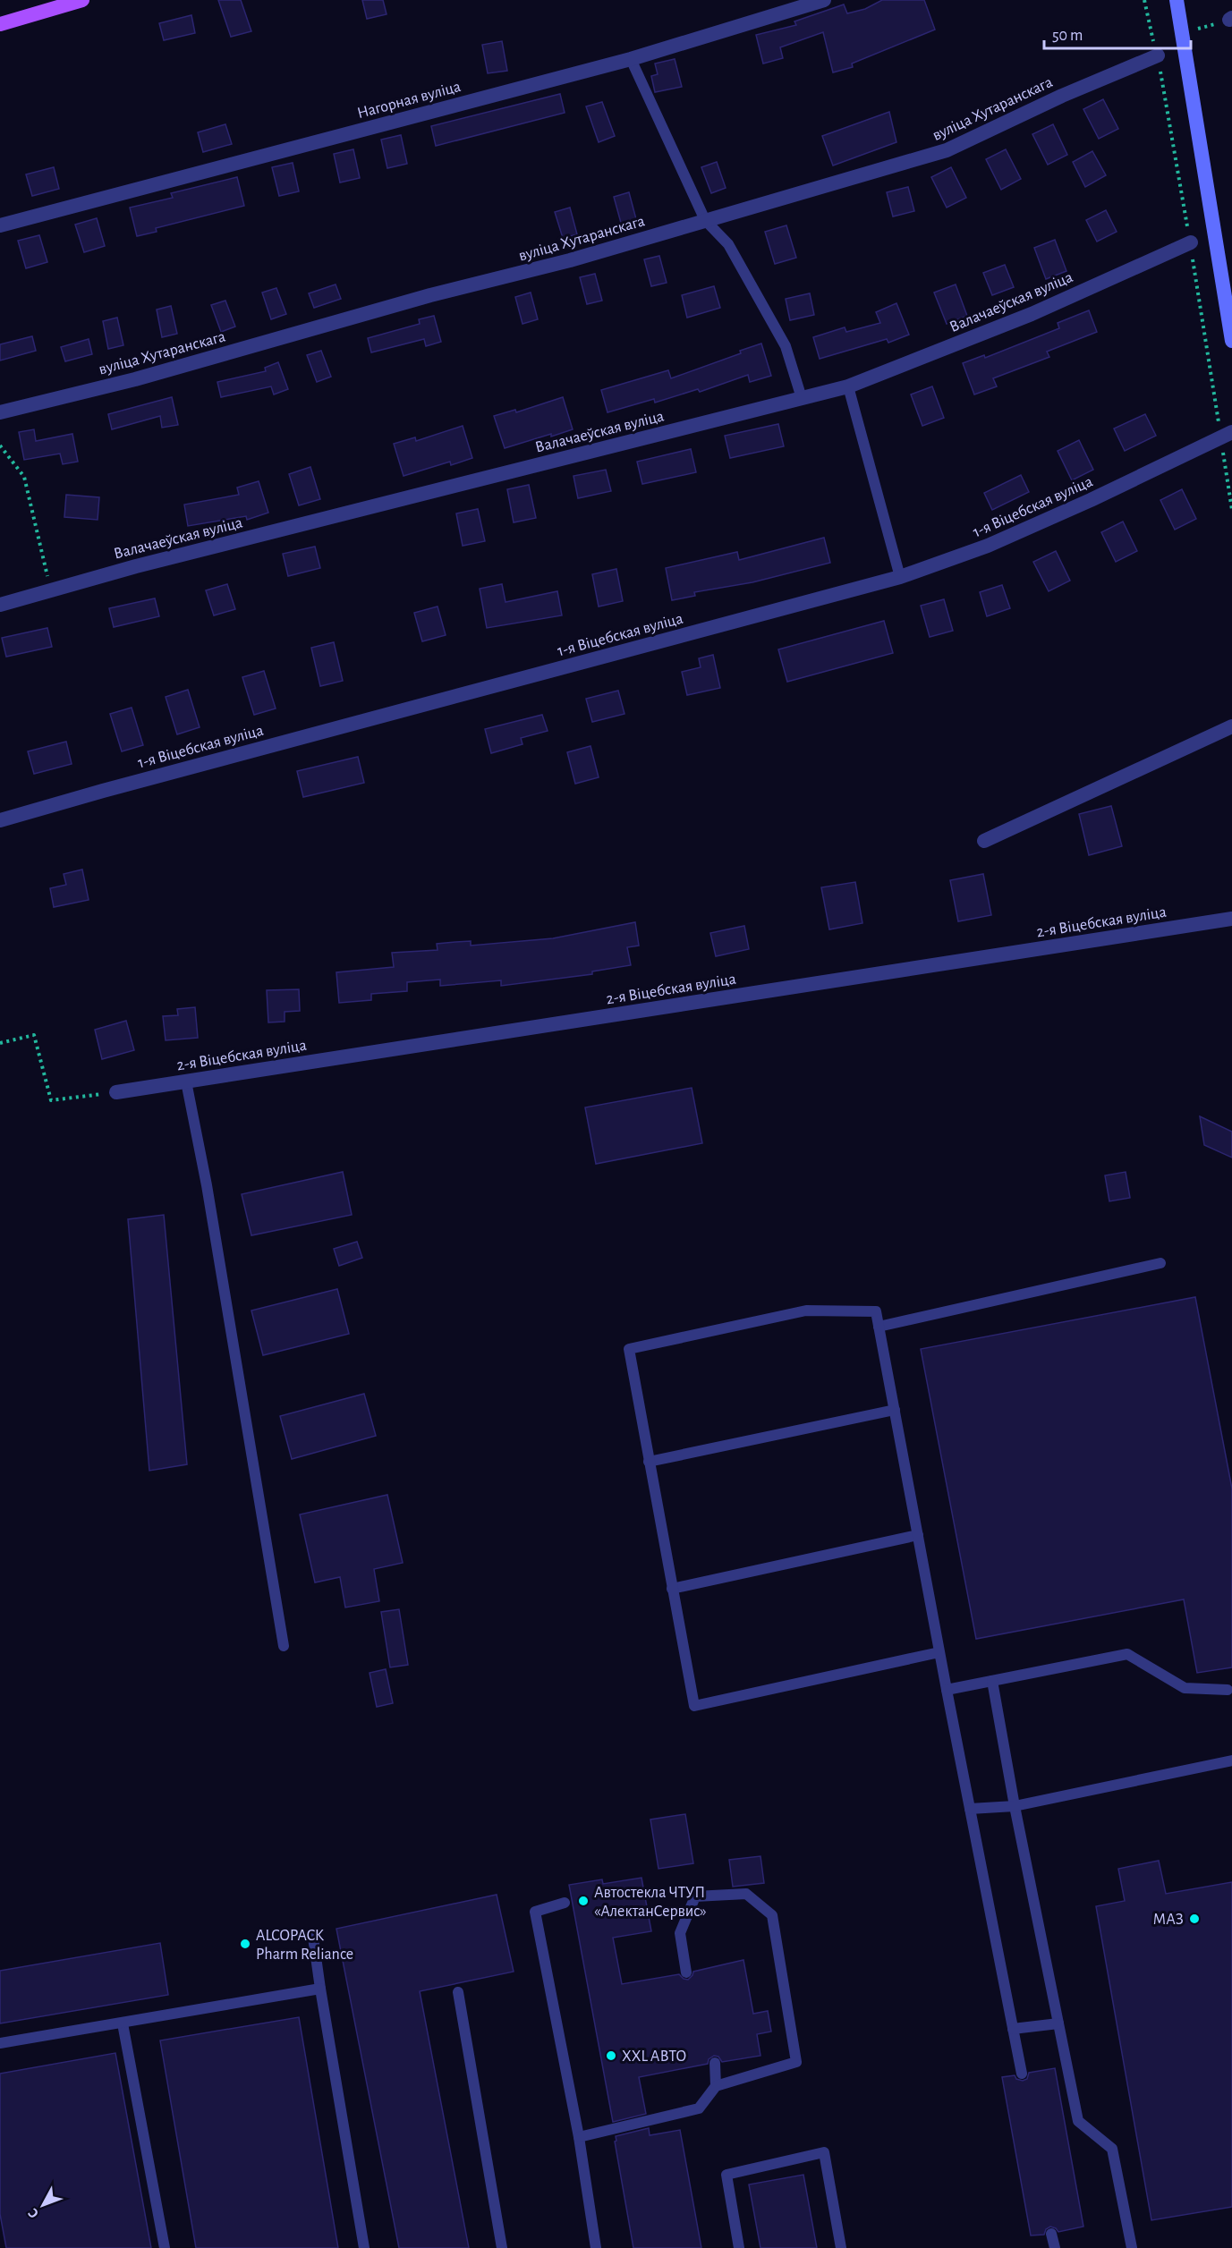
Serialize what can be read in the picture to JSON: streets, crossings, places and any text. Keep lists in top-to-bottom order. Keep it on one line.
{"streets":{"street":["Нагорная вуліца","вуліца Хутаранскага","Валачаеўская вуліца","1-я Віцебская вуліца","2-я Віцебская вуліца"]},"places":["Автостекла ЧТУП «АлектанСервис»","МАЗ","ALCOPACK Pharm Reliance","XXL АВТО"],"scale_bar":"50 m","north":"bottom left"}
